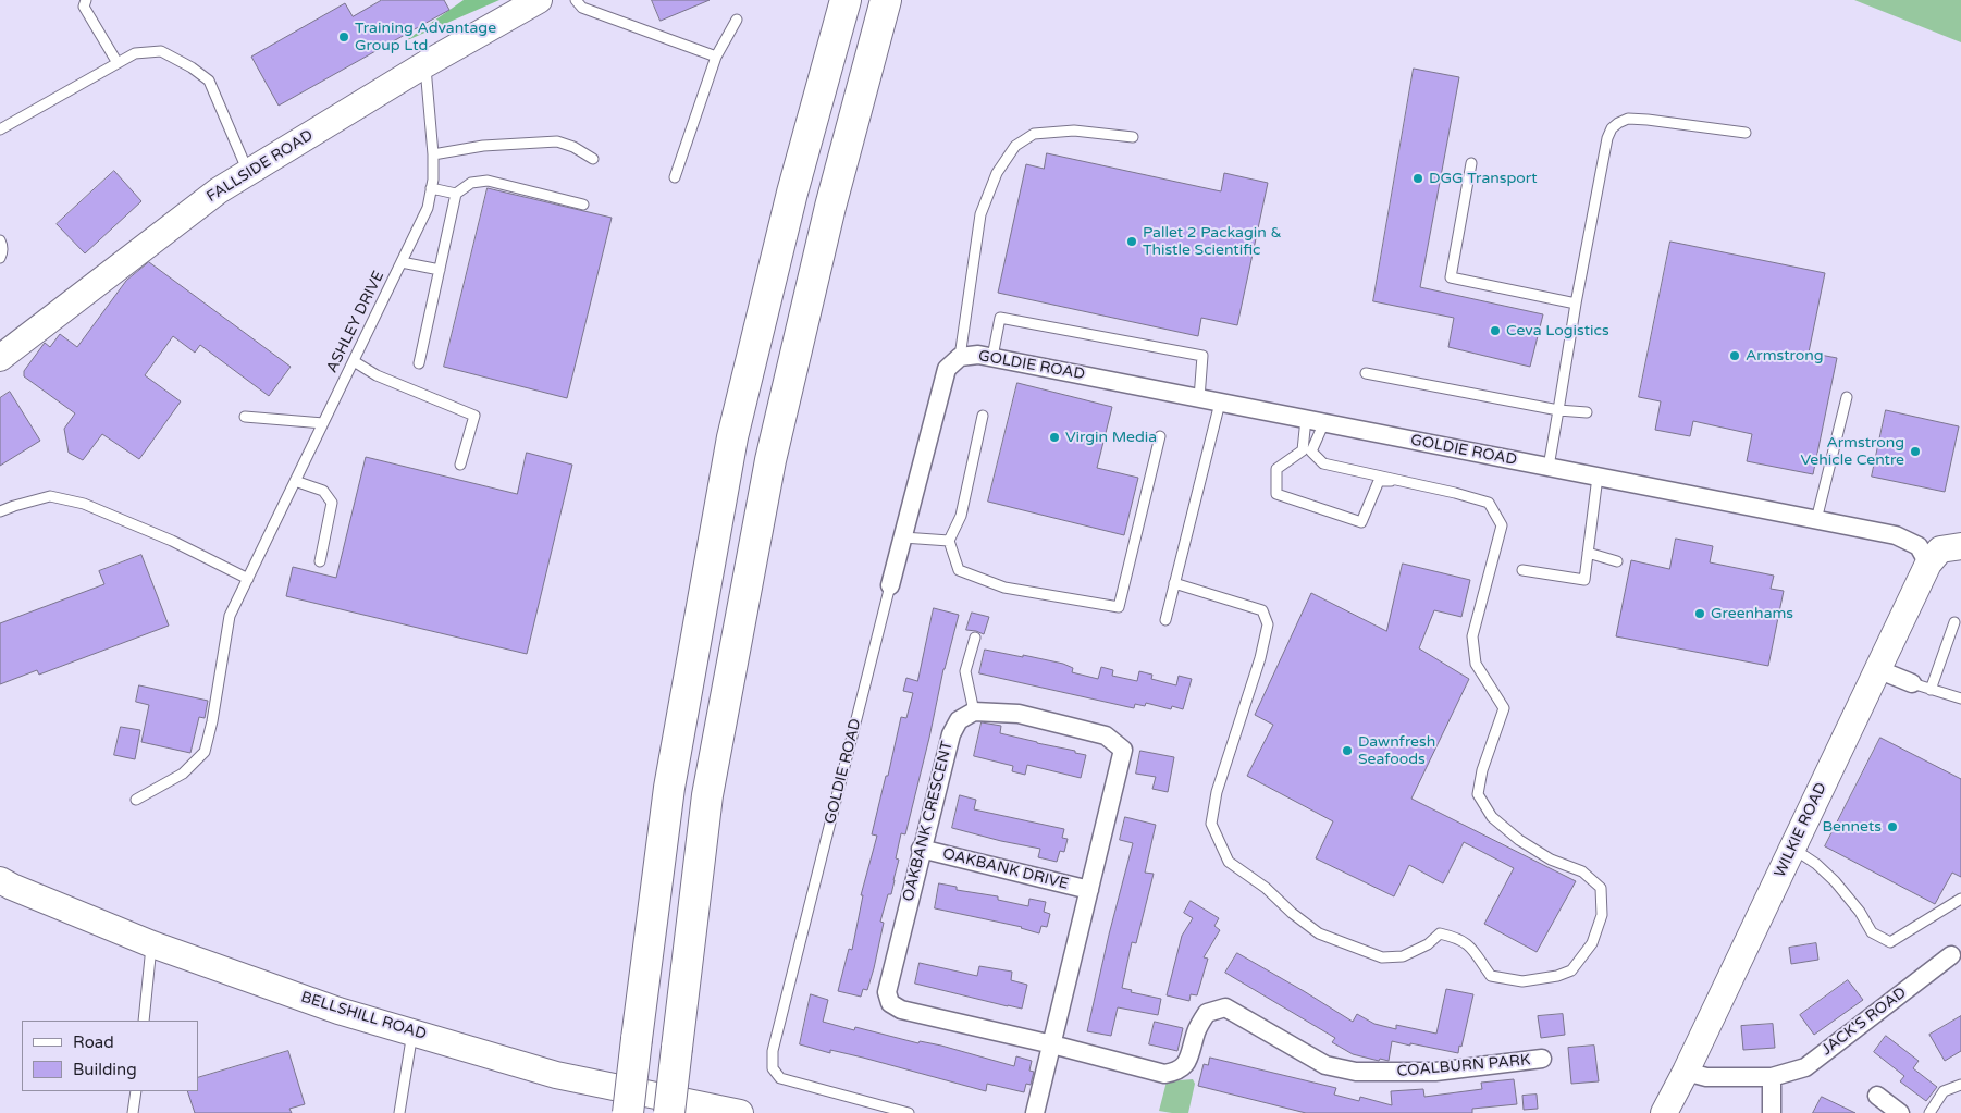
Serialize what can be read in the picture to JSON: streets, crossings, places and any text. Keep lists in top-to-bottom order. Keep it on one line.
{"streets":{"street":["FALLSIDE ROAD","GOLDIE ROAD","OAKBANK CRESCENT","WILKIE ROAD","OAKBANK DRIVE","BELLSHILL ROAD","JACK'S ROAD","COALBURN PARK"],"lane":["ASHLEY DRIVE"]},"crossings":[["FALLSIDE ROAD","ASHLEY DRIVE"],["GOLDIE ROAD","WILKIE ROAD"],["OAKBANK CRESCENT","OAKBANK DRIVE"],["OAKBANK CRESCENT","COALBURN PARK"],["WILKIE ROAD","JACK'S ROAD"]],"places":["Training Advantage Group Ltd","DGG Transport","Pallet 2 Packagin & Thistle Scientific","Ceva Logistics","Armstrong","Virgin Media","Armstrong Vehicle Centre","Greenhams","Dawnfresh Seafoods","Bennets"],"legend":["Road","Building"]}
